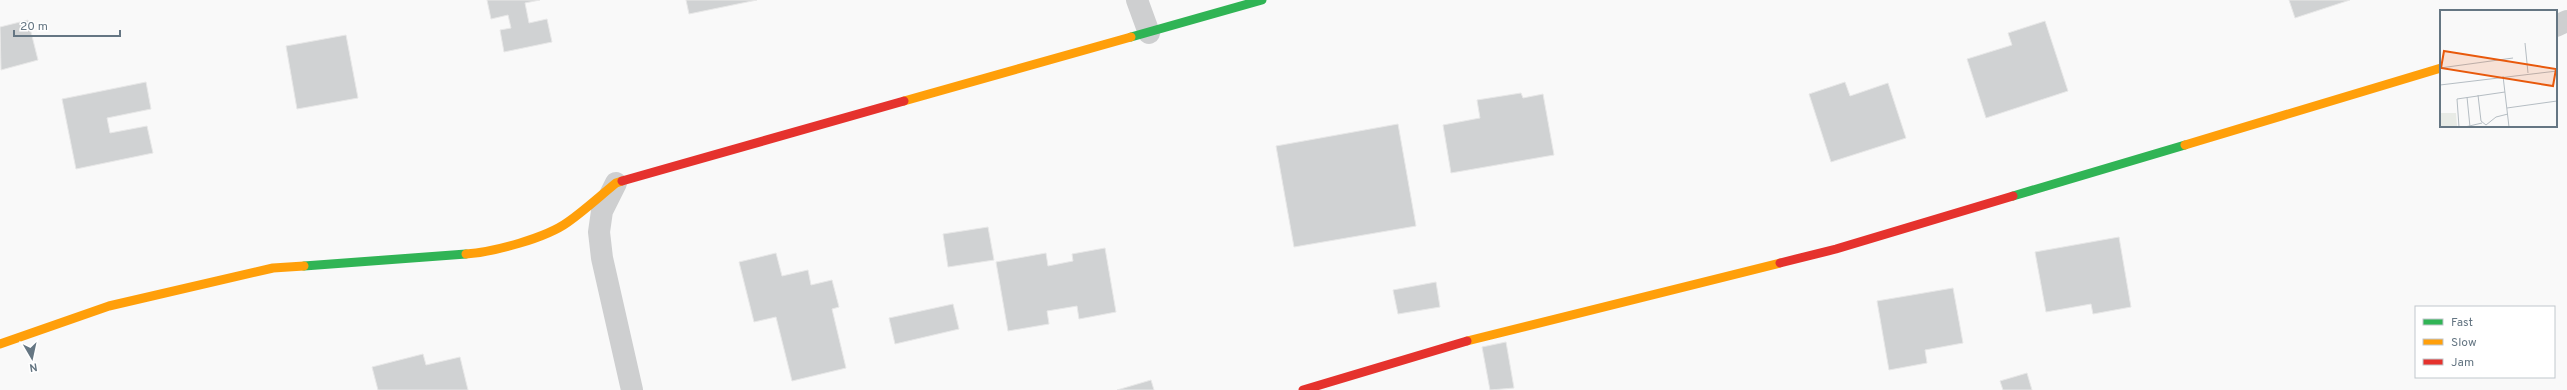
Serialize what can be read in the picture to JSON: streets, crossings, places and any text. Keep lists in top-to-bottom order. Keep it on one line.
{"legend":["Fast","Slow","Jam"],"scale_bar":"20 m","north":"bottom"}
